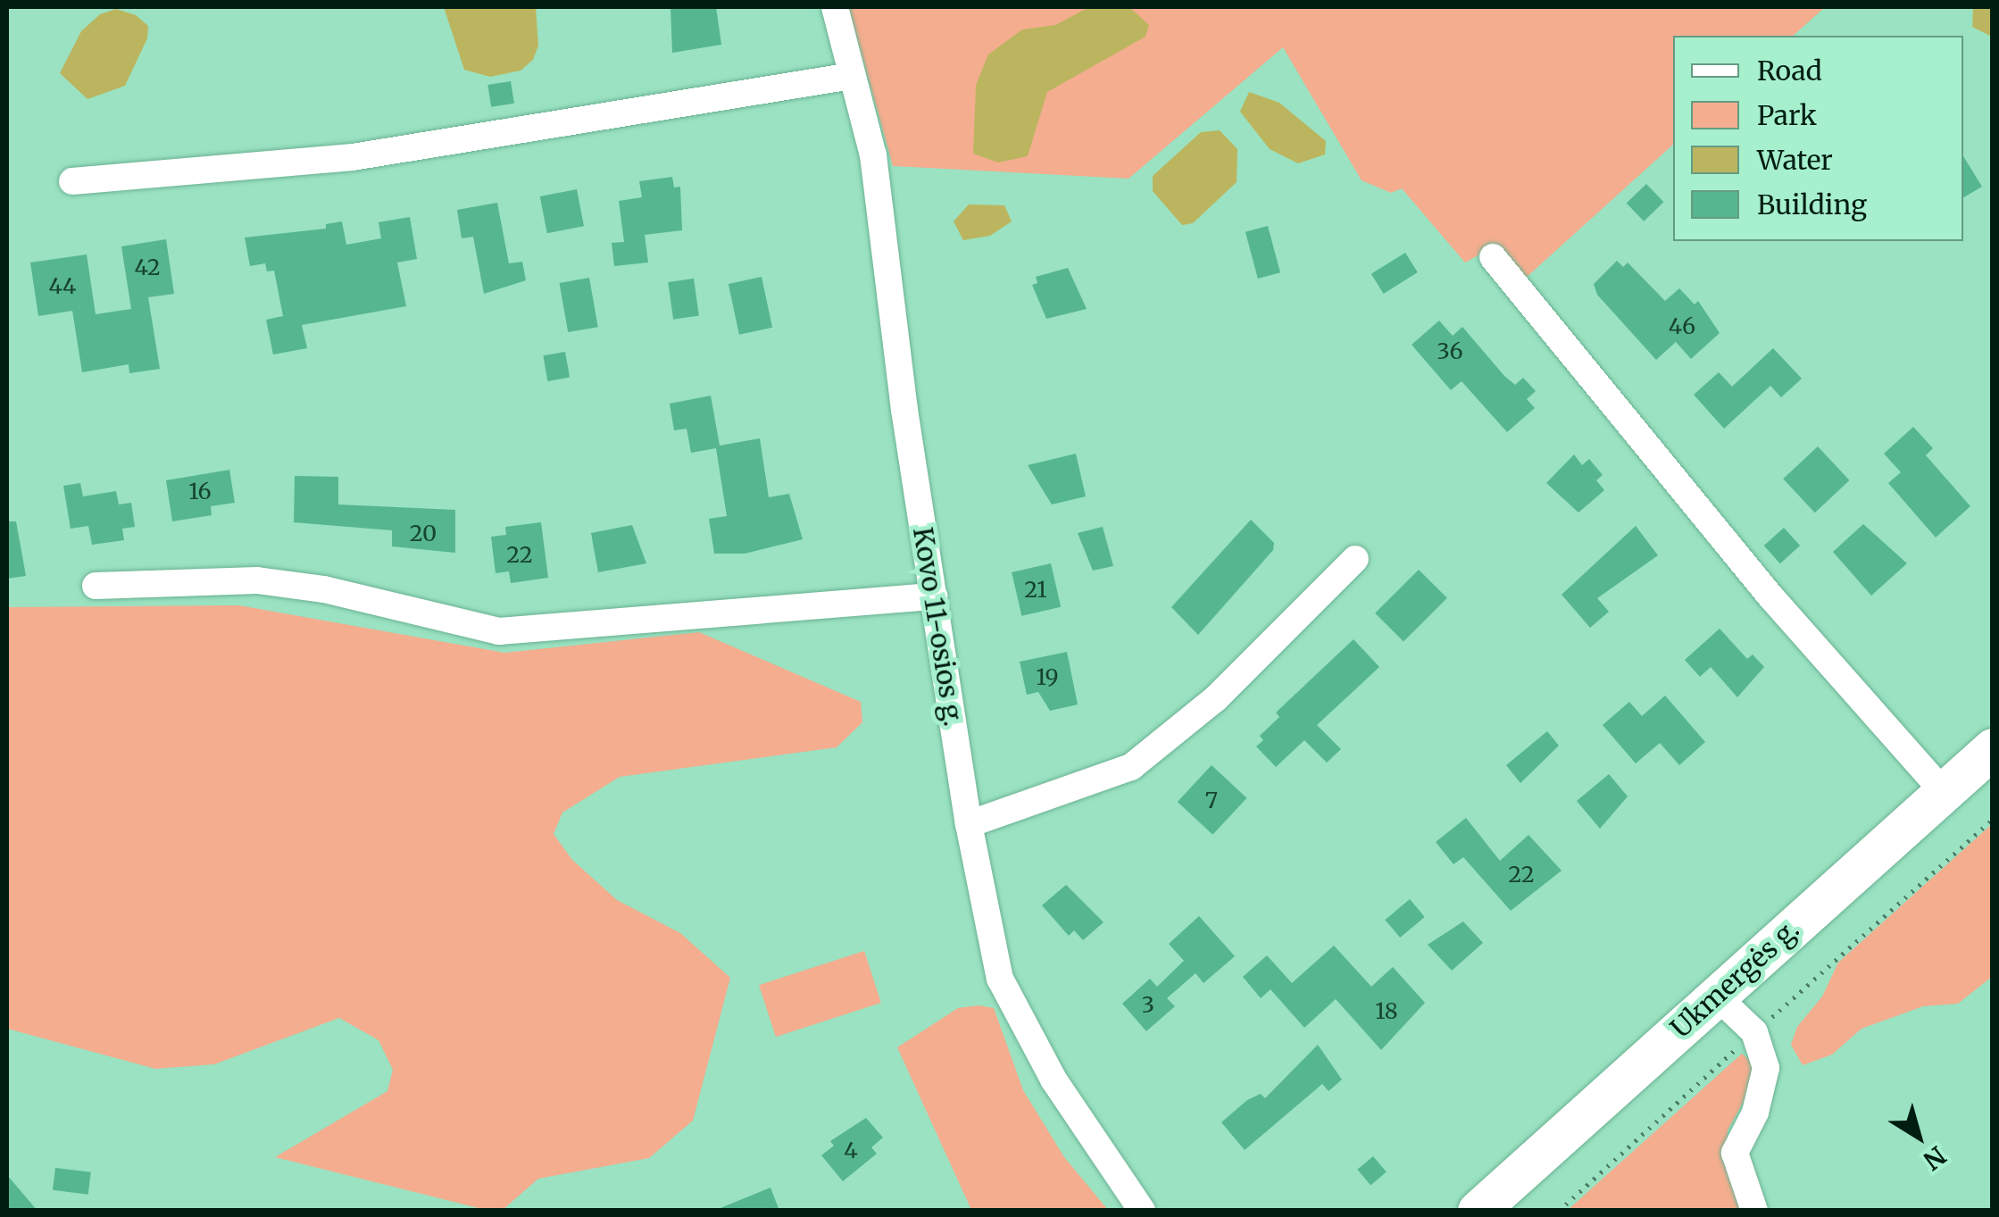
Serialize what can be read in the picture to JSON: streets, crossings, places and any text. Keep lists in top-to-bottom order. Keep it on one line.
{"streets":{"highway":["Ukmergės g."],"street":["Kovo 11-osios g."]},"house_numbers":["42","44","46","36","16","20","22","21","19","7","22","3","18","4"],"legend":["Road","Park","Water","Building"],"north":"bottom right"}
